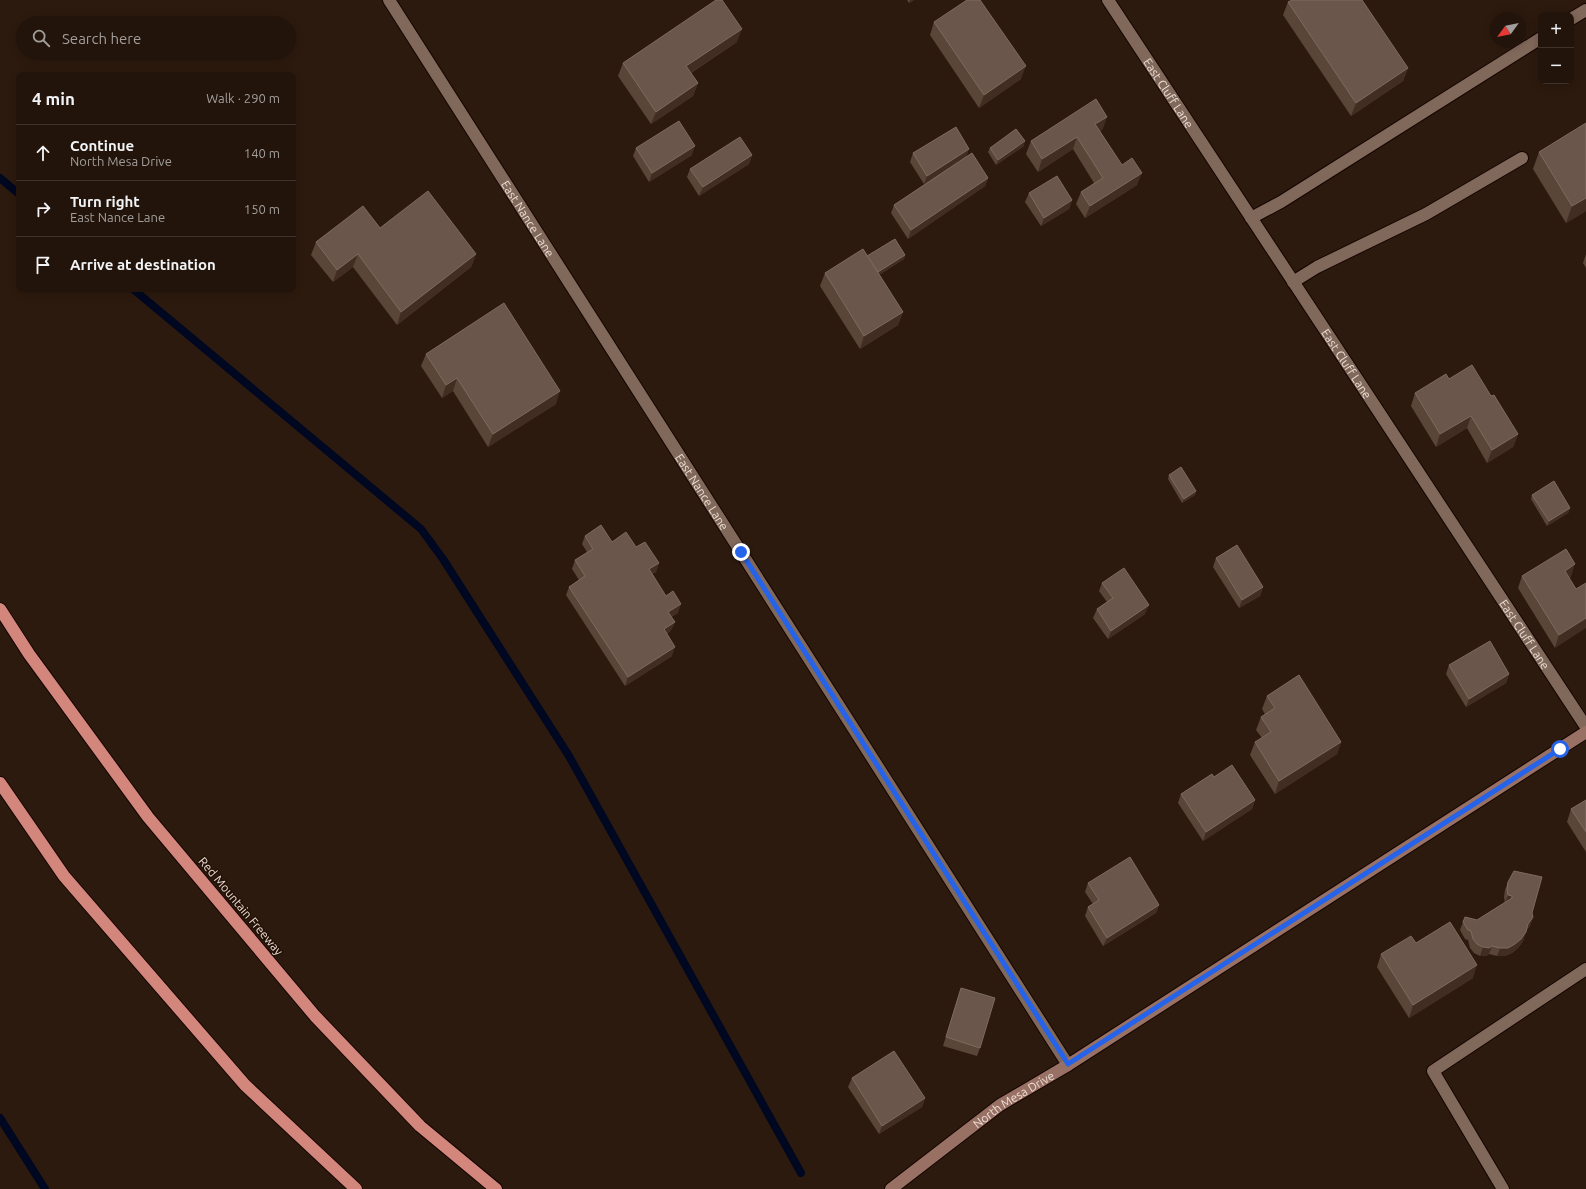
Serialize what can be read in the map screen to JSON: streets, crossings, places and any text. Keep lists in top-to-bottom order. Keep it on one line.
{"streets":{"highway":["Red Mountain Freeway"],"street":["East Cluff Lane","East Nance Lane","North Mesa Drive"]},"crossings":[["East Nance Lane","North Mesa Drive"]],"north":"bottom left","page":{"map_buttons":["+","−"],"search":"Search here","heading":["4 min","Walk · 290 m"],"list":[["Continue","North Mesa Drive","140 m"],["Turn right","East Nance Lane","150 m"],"Arrive at destination"]}}
